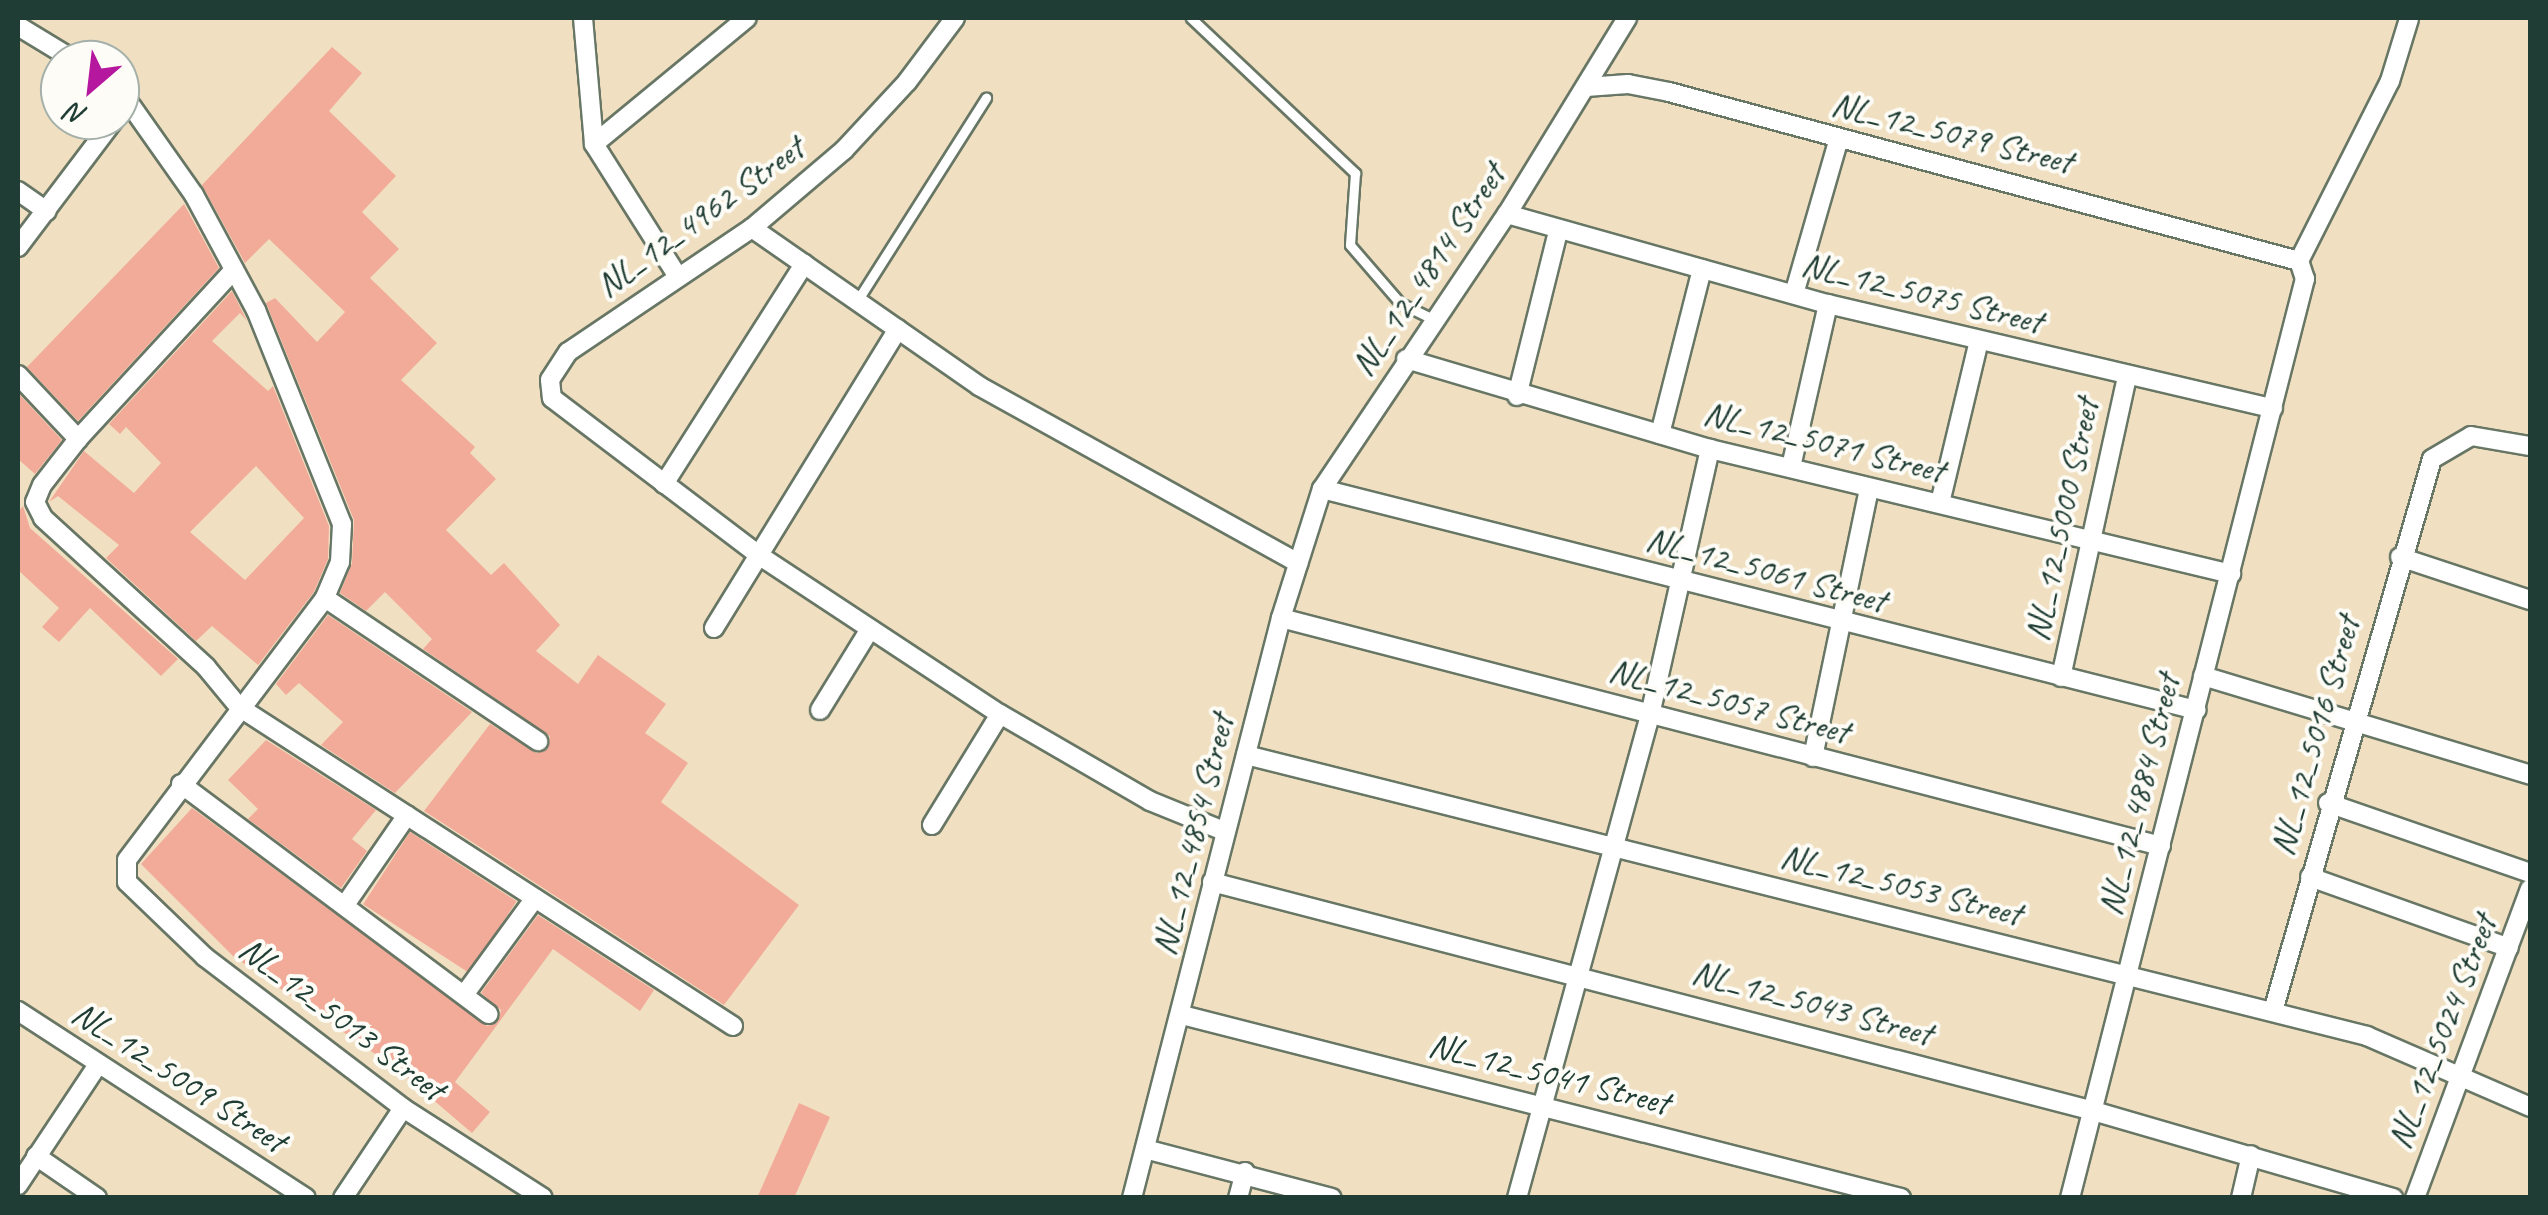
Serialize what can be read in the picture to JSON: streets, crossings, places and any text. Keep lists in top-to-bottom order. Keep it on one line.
{"streets":{"street":["NL_12_5079 Street","NL_12_4962 Street","NL_12_4814 Street","NL_12_5075 Street","NL_12_5071 Street","NL_12_5000 Street","NL_12_5061 Street","NL_12_5057 Street","NL_12_5016 Street","NL_12_4884 Street","NL_12_4854 Street","NL_12_5053 Street","NL_12_5043 Street","NL_12_5013 Street","NL_12_5024 Street","NL_12_5041 Street","NL_12_5009 Street"]},"crossings":[["NL_12_5079 Street","NL_12_4814 Street"],["NL_12_5079 Street","NL_12_4884 Street"],["NL_12_4814 Street","NL_12_5075 Street"],["NL_12_4814 Street","NL_12_5071 Street"],["NL_12_4814 Street","NL_12_5061 Street"],["NL_12_4814 Street","NL_12_4854 Street"],["NL_12_5075 Street","NL_12_5000 Street"],["NL_12_5075 Street","NL_12_4884 Street"],["NL_12_5071 Street","NL_12_5000 Street"],["NL_12_5071 Street","NL_12_4884 Street"],["NL_12_5000 Street","NL_12_5061 Street"],["NL_12_5061 Street","NL_12_4884 Street"],["NL_12_5061 Street","NL_12_4854 Street"],["NL_12_5057 Street","NL_12_4884 Street"],["NL_12_5057 Street","NL_12_4854 Street"],["NL_12_5016 Street","NL_12_5053 Street"],["NL_12_4884 Street","NL_12_5053 Street"],["NL_12_4884 Street","NL_12_5043 Street"],["NL_12_4854 Street","NL_12_5053 Street"],["NL_12_4854 Street","NL_12_5043 Street"],["NL_12_4854 Street","NL_12_5041 Street"],["NL_12_5053 Street","NL_12_5024 Street"]],"north":"bottom left"}
